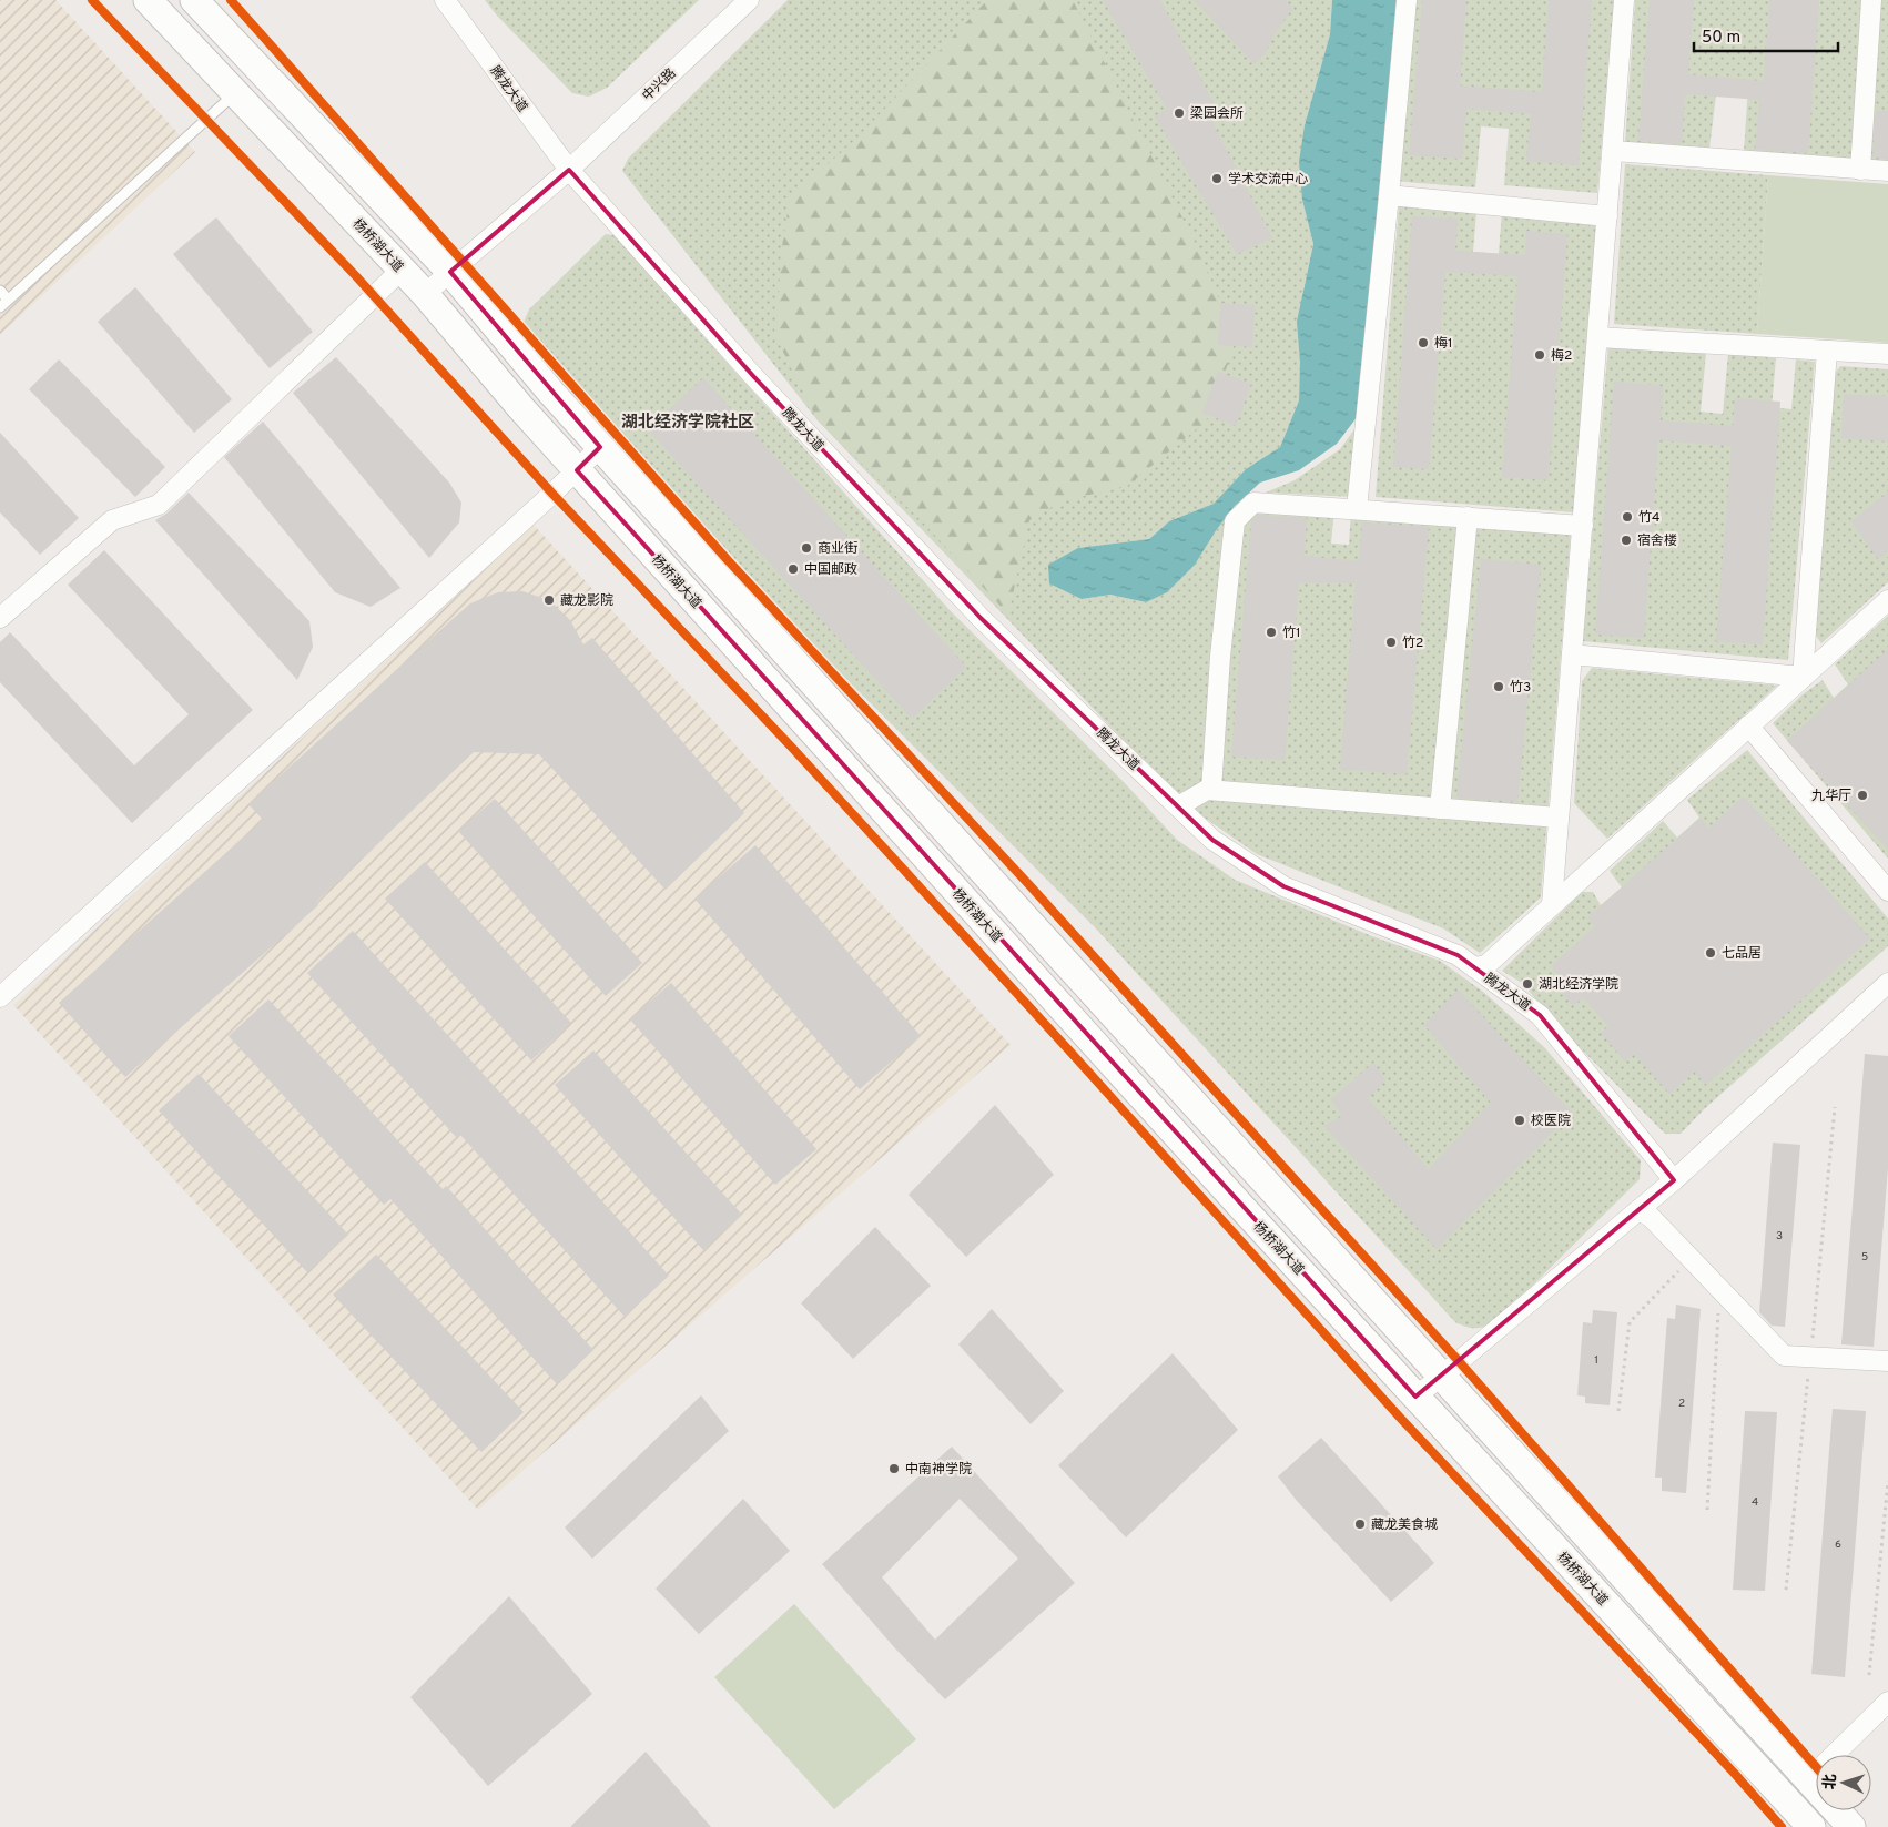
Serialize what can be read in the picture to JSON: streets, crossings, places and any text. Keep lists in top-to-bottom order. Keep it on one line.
{"streets":{"main road":["杨桥湖大道"],"street":["中兴路","腾龙大道"]},"crossings":[["中兴路","腾龙大道"],["中兴路","杨桥湖大道"]],"districts":["湖北经济学院社区"],"places":["梁园会所","学术交流中心","梅1","梅2","竹4","宿舍楼","商业街","中国邮政","藏龙影院","竹1","竹2","竹3","九华厅","七品居","湖北经济学院","校医院","中南神学院","藏龙美食城"],"house_numbers":["3","5","1","2","4","6"],"scale_bar":"50 m","north":"left"}
